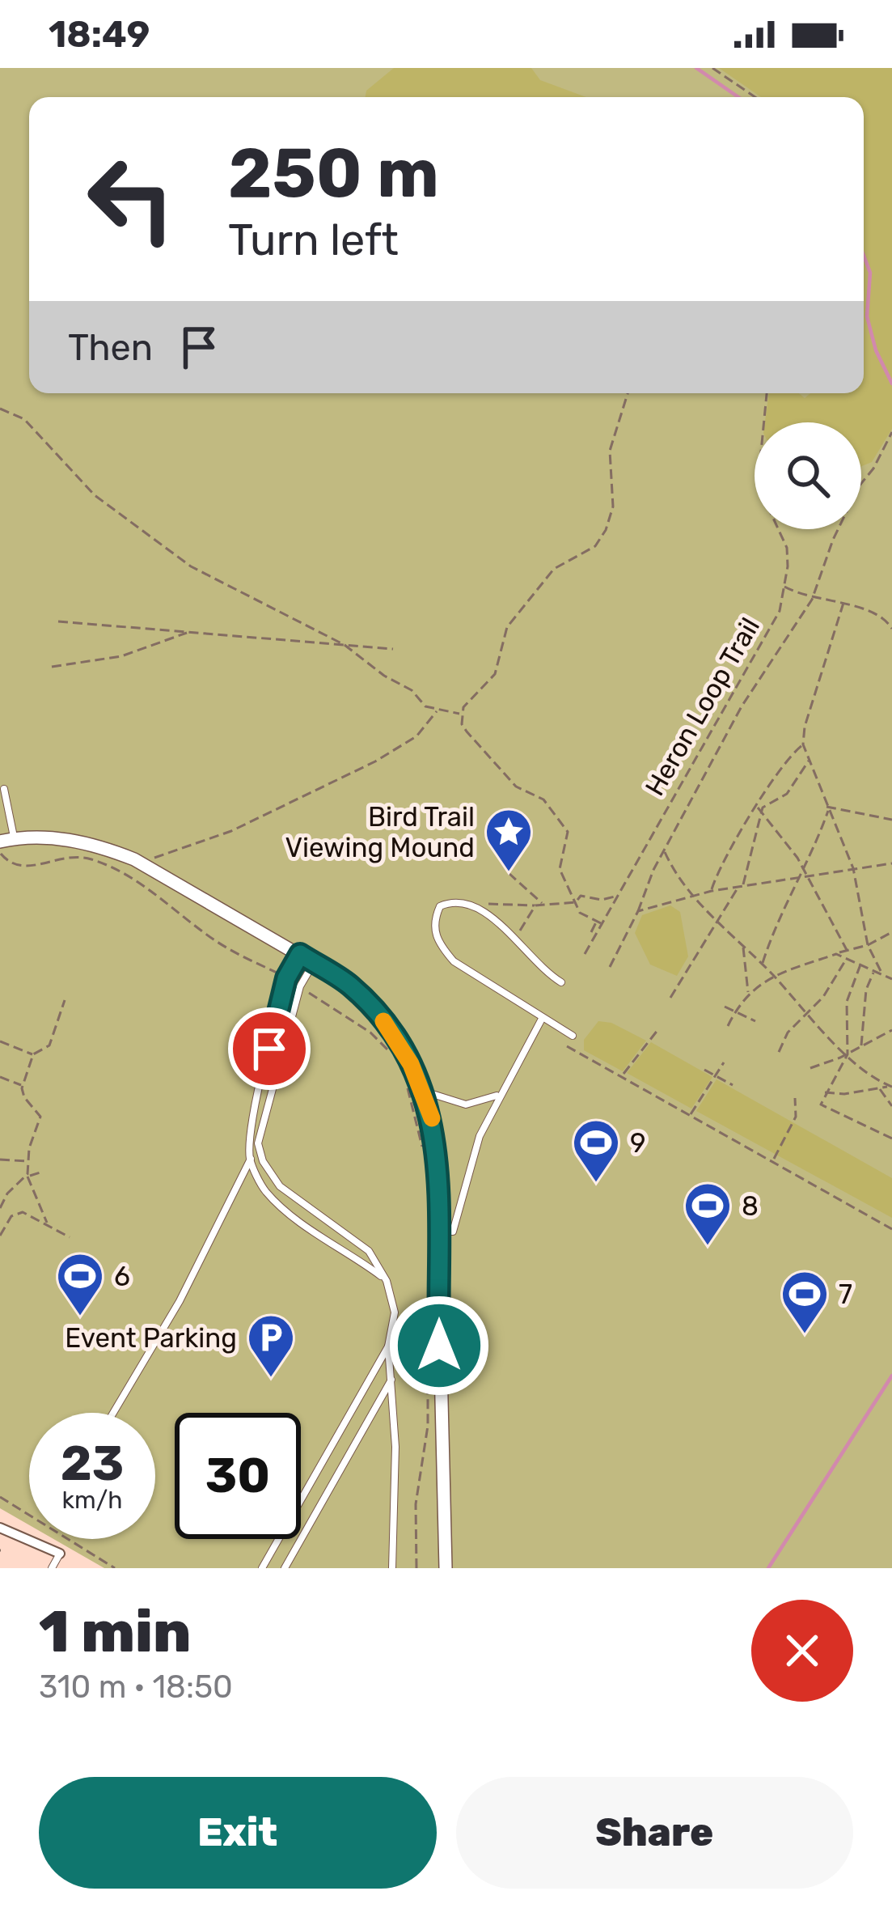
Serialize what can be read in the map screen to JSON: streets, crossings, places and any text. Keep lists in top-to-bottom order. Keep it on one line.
{"streets":{"path":["Heron Loop Trail"]},"places":{"place":["Bird Trail Viewing Mound"],"sports":["9","8","6","7"],"parking":["Event Parking"]},"page":{"status":"18:49","turn":["250 m","Turn left"],"then":"Then","speed":"23 km/h","limit":"30","heading":["1 min","310 m · 18:50"],"buttons":["Exit","Share"]}}
